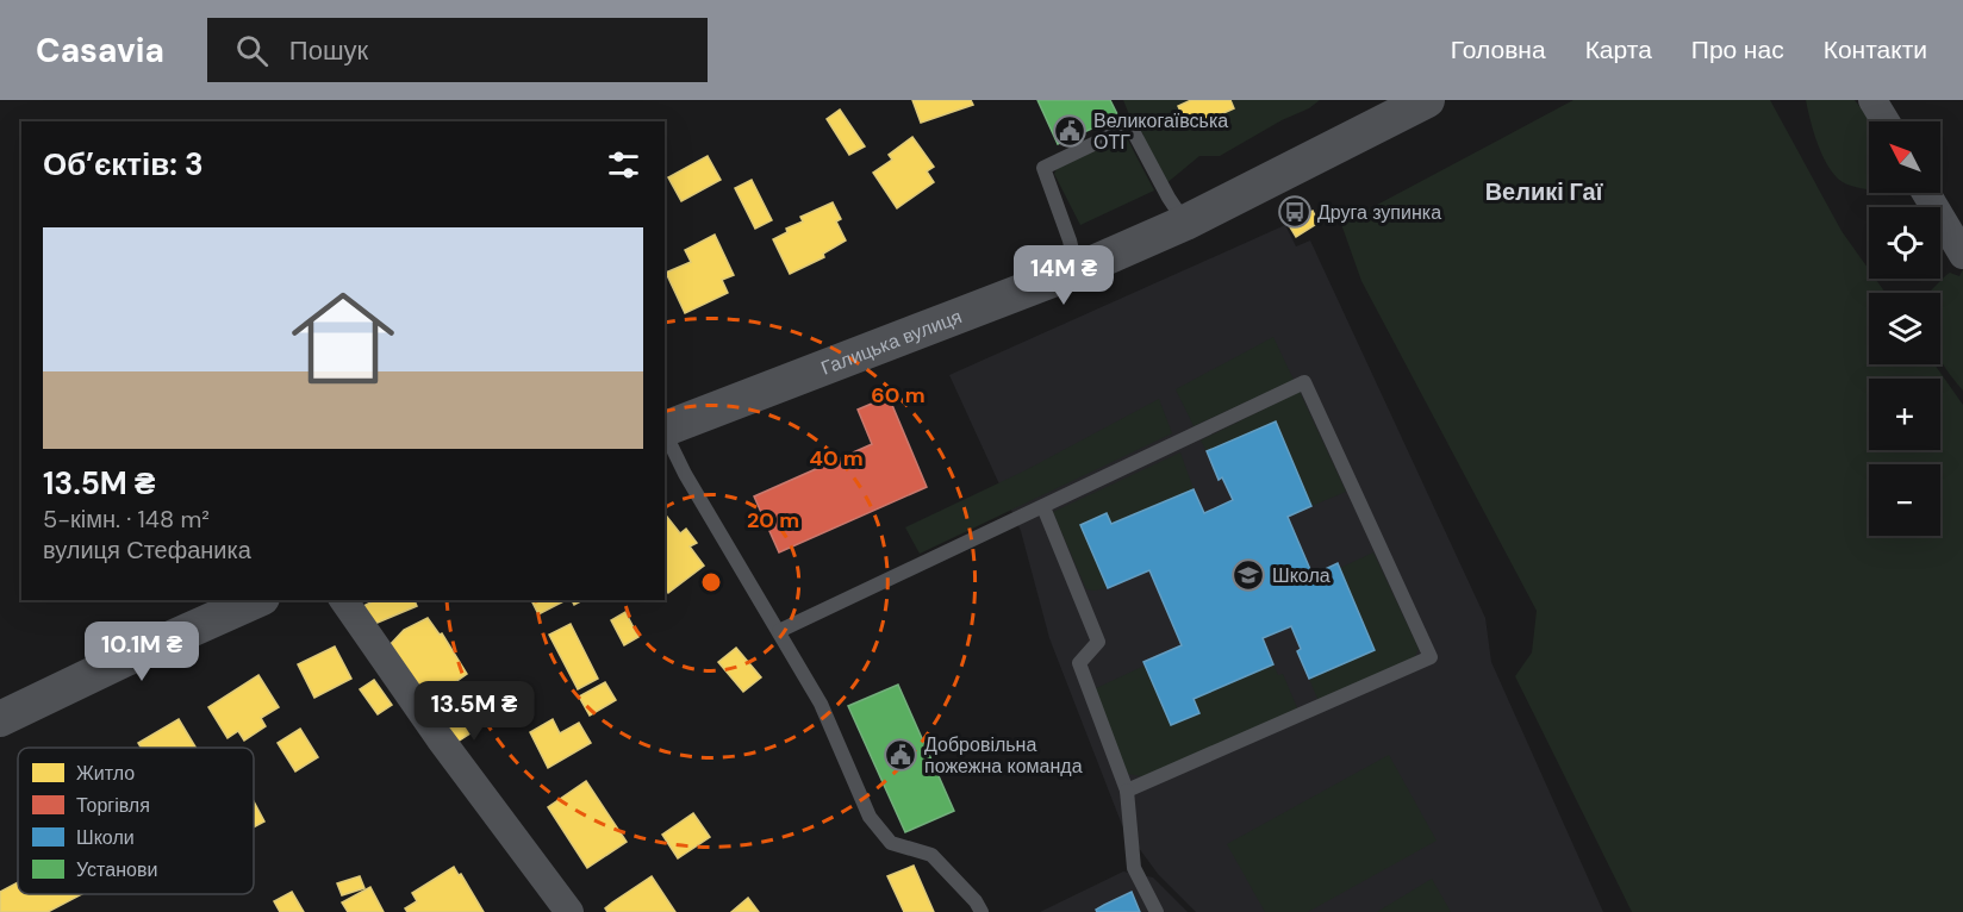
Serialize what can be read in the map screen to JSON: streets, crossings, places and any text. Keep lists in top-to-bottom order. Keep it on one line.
{"streets":{"street":["Галицька вулиця"]},"districts":["Великі Гаї"],"places":{"public building":["Великогаївська ОТГ","Добровільна пожежна команда"],"bus stop":["Друга зупинка"],"school or university":["Школа"]},"legend":["Житло","Торгівля","Школи","Установи"],"north":"top left","page":{"header":"Casavia","search":"Пошук","nav":["Головна","Карта","Про нас","Контакти"],"map_buttons":["+","−"],"heading":"Об’єктів: 3","list":[{"name":"13.5M ₴","note":"5-кімн. · 148 m² · вулиця Стефаника"}],"price":["14M ₴","10.1M ₴","13.5M ₴"]},"rings":["60 m","40 m","20 m"]}
